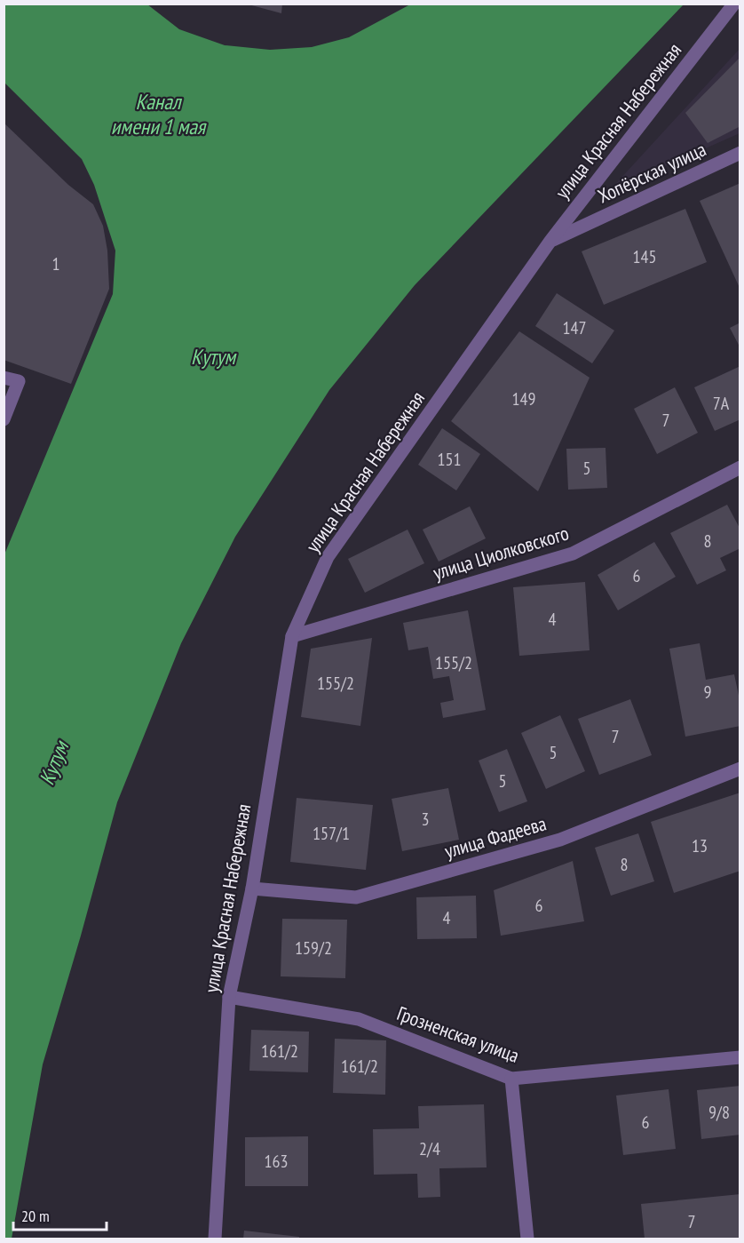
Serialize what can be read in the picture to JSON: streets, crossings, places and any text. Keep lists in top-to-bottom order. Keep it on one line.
{"streets":{"street":["улица Красная Набережная","Хопёрская улица","улица Циолковского","улица Фадеева","Грозненская улица"]},"crossings":[["улица Красная Набережная","Хопёрская улица"],["улица Красная Набережная","улица Циолковского"],["улица Красная Набережная","улица Фадеева"],["улица Красная Набережная","Грозненская улица"]],"water":["Канал имени 1 мая","Кутум"],"house_numbers":["145","1","147","149","7А","7","151","5","8","6","4","155/2","155/2","9","7","5","5","3","157/1","13","8","6","4","159/2","161/2","161/2","9/8","6","2/4","163","7"],"scale_bar":"20 m"}
